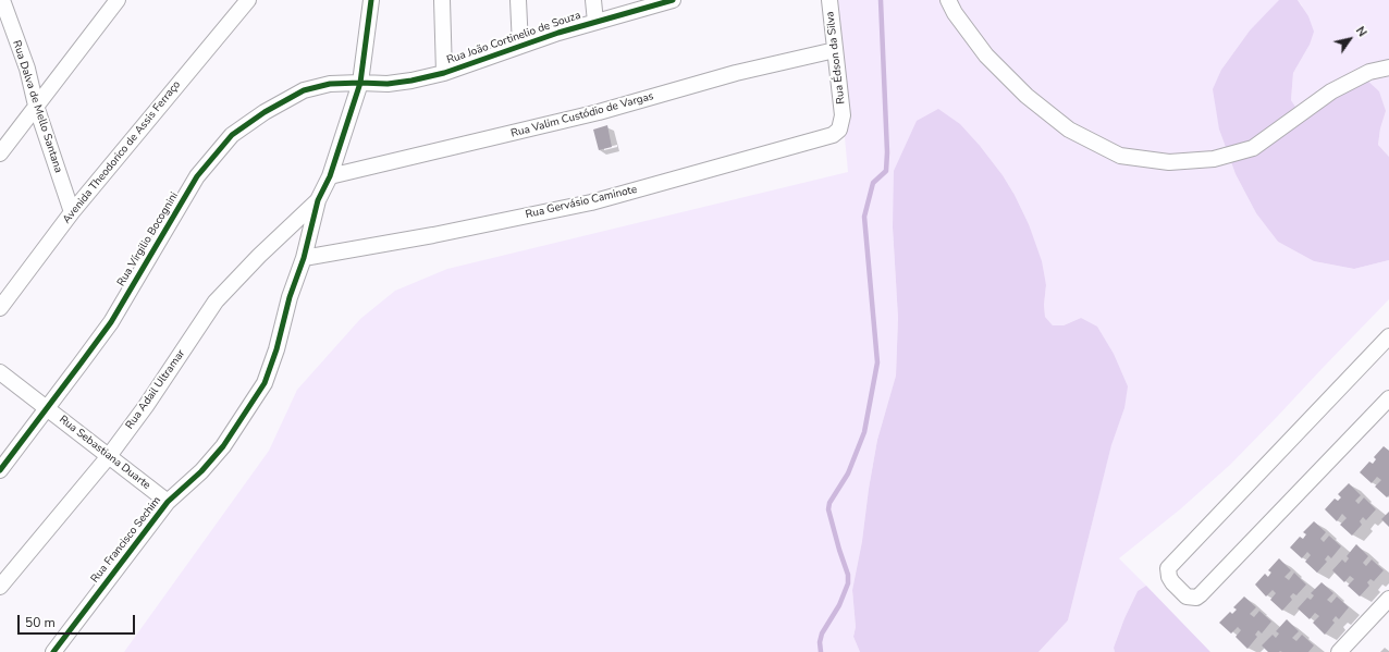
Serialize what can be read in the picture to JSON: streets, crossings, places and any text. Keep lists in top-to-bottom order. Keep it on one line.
{"streets":{"street":["Rua João Cortinelio de Souza","Rua Édson da Silva","Rua Dalva de Mello Santana","Rua Valim Custódio de Vargas","Avenida Theodorico de Assis Ferraço","Rua Gervásio Caminote","Rua Vírgilio Bocognini","Rua Adail Ultramar","Rua Sebastiana Duarte","Rua Francisco Sechim"]},"crossings":[["Rua João Cortinelio de Souza","Rua Vírgilio Bocognini"],["Rua Édson da Silva","Rua Valim Custódio de Vargas"],["Rua Édson da Silva","Rua Gervásio Caminote"],["Rua Dalva de Mello Santana","Avenida Theodorico de Assis Ferraço"],["Rua Gervásio Caminote","Rua Francisco Sechim"],["Rua Vírgilio Bocognini","Rua Sebastiana Duarte"],["Rua Adail Ultramar","Rua Sebastiana Duarte"],["Rua Adail Ultramar","Rua Francisco Sechim"],["Rua Sebastiana Duarte","Rua Francisco Sechim"]],"scale_bar":"50 m","north":"top right"}
